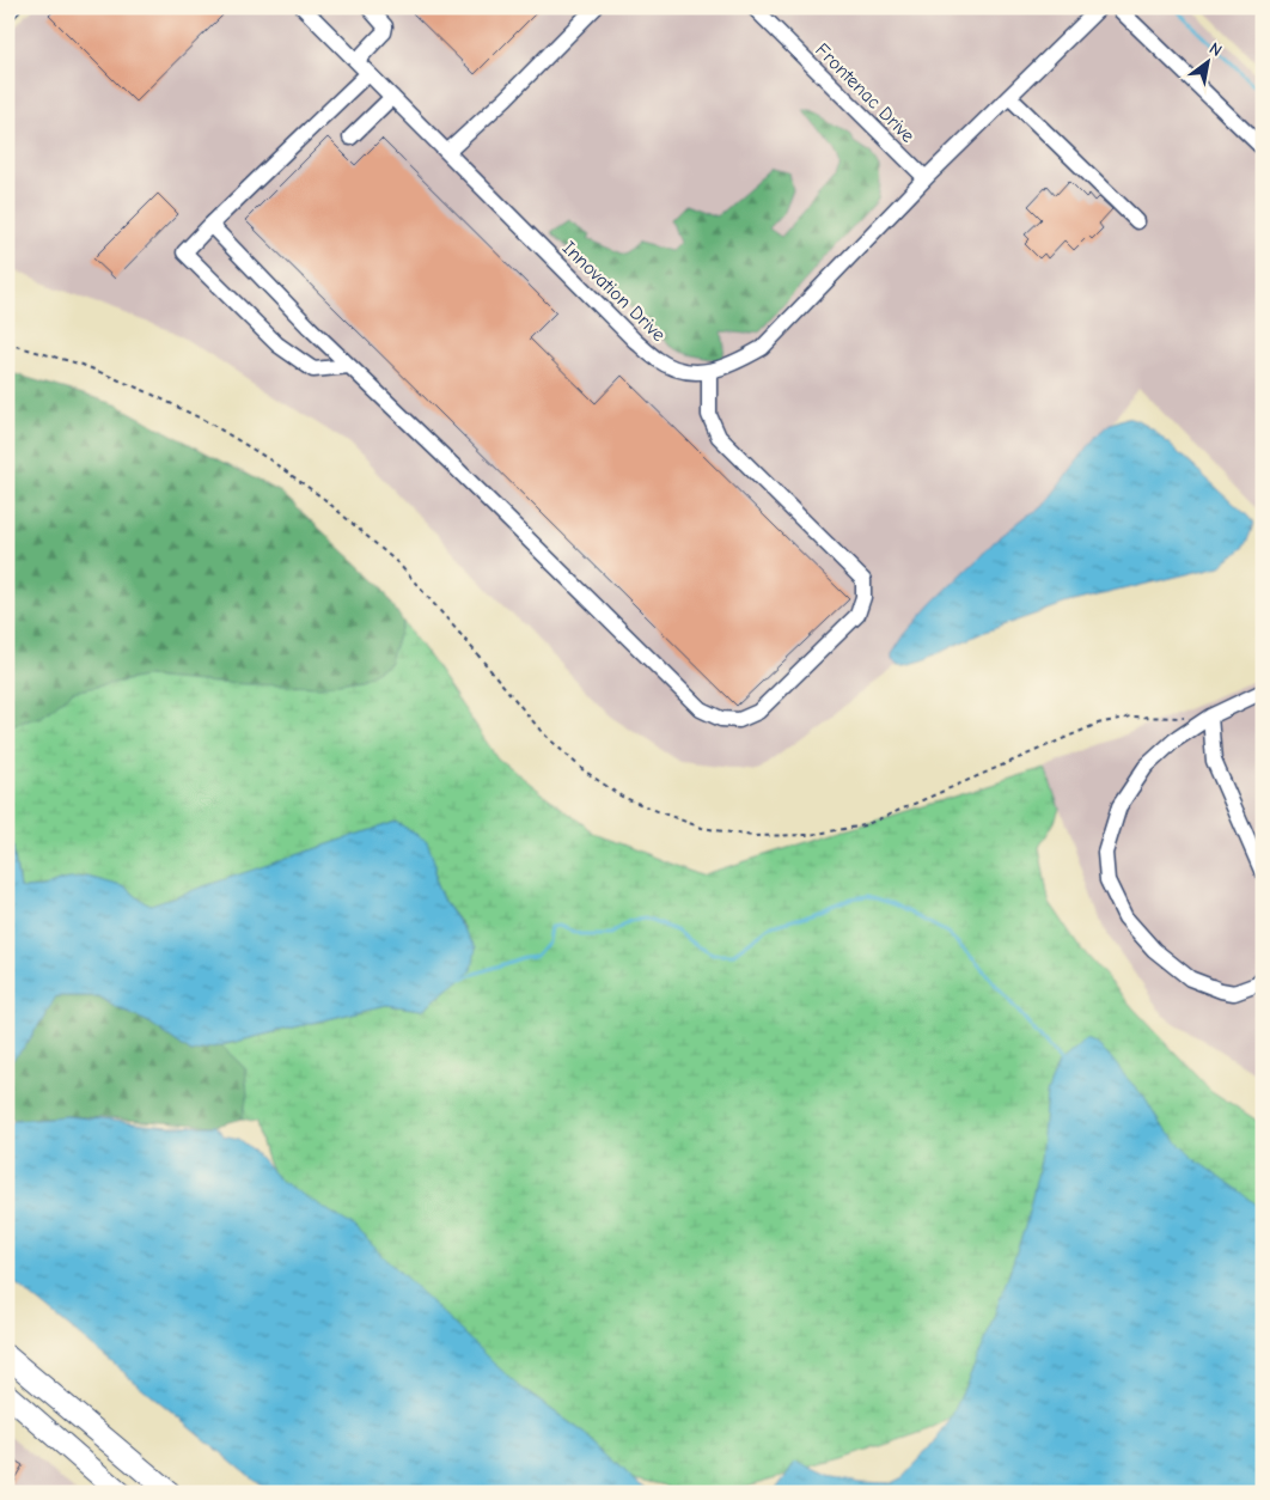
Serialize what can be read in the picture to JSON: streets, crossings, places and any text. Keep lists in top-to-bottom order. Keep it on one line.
{"streets":{"street":["Frontenac Drive","Innovation Drive"]},"crossings":[["Frontenac Drive","Innovation Drive"]],"north":"top right"}
